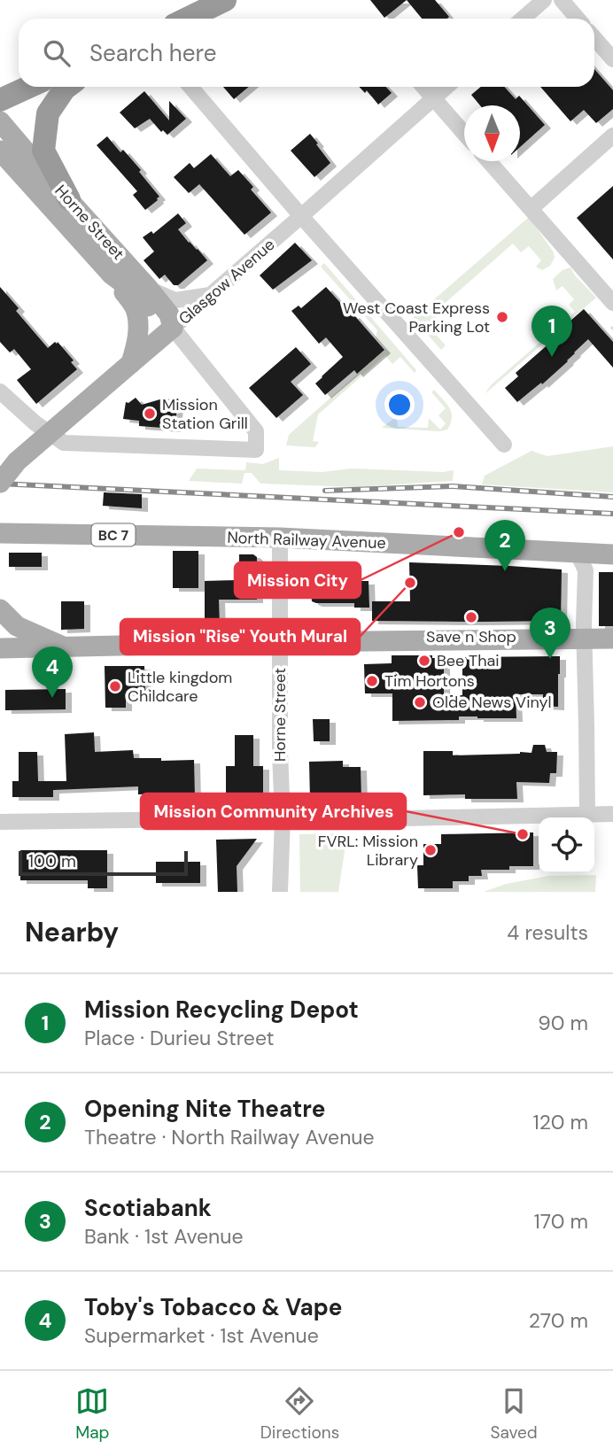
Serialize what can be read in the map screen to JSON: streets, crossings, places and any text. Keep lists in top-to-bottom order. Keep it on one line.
{"streets":{"main road":["Horne Street","Glasgow Avenue","BC 7","North Railway Avenue"]},"crossings":[["Horne Street","Glasgow Avenue"],["Horne Street","North Railway Avenue"]],"places":["West Coast Express Parking Lot","Mission Station Grill","Mission City","Mission \"Rise\" Youth Mural","Save n Shop","Bee Thai","Tim Hortons","Little kingdom Childcare","Olde News Vinyl","Mission Community Archives","FVRL: Mission Library"],"scale_bar":"100 m","north":"bottom","page":{"search":"Search here","pins":["1","2","3","4"],"scale":"100 m","heading":["Nearby","4 results"],"list":[{"mark":"1","name":"Mission Recycling Depot","note":"Place · Durieu Street","value":"90 m"},{"mark":"2","name":"Opening Nite Theatre","note":"Theatre · North Railway Avenue","value":"120 m"},{"mark":"3","name":"Scotiabank","note":"Bank · 1st Avenue","value":"170 m"},{"mark":"4","name":"Toby's Tobacco & Vape","note":"Supermarket · 1st Avenue","value":"270 m"}],"nav":["Map","Directions","Saved"]}}
